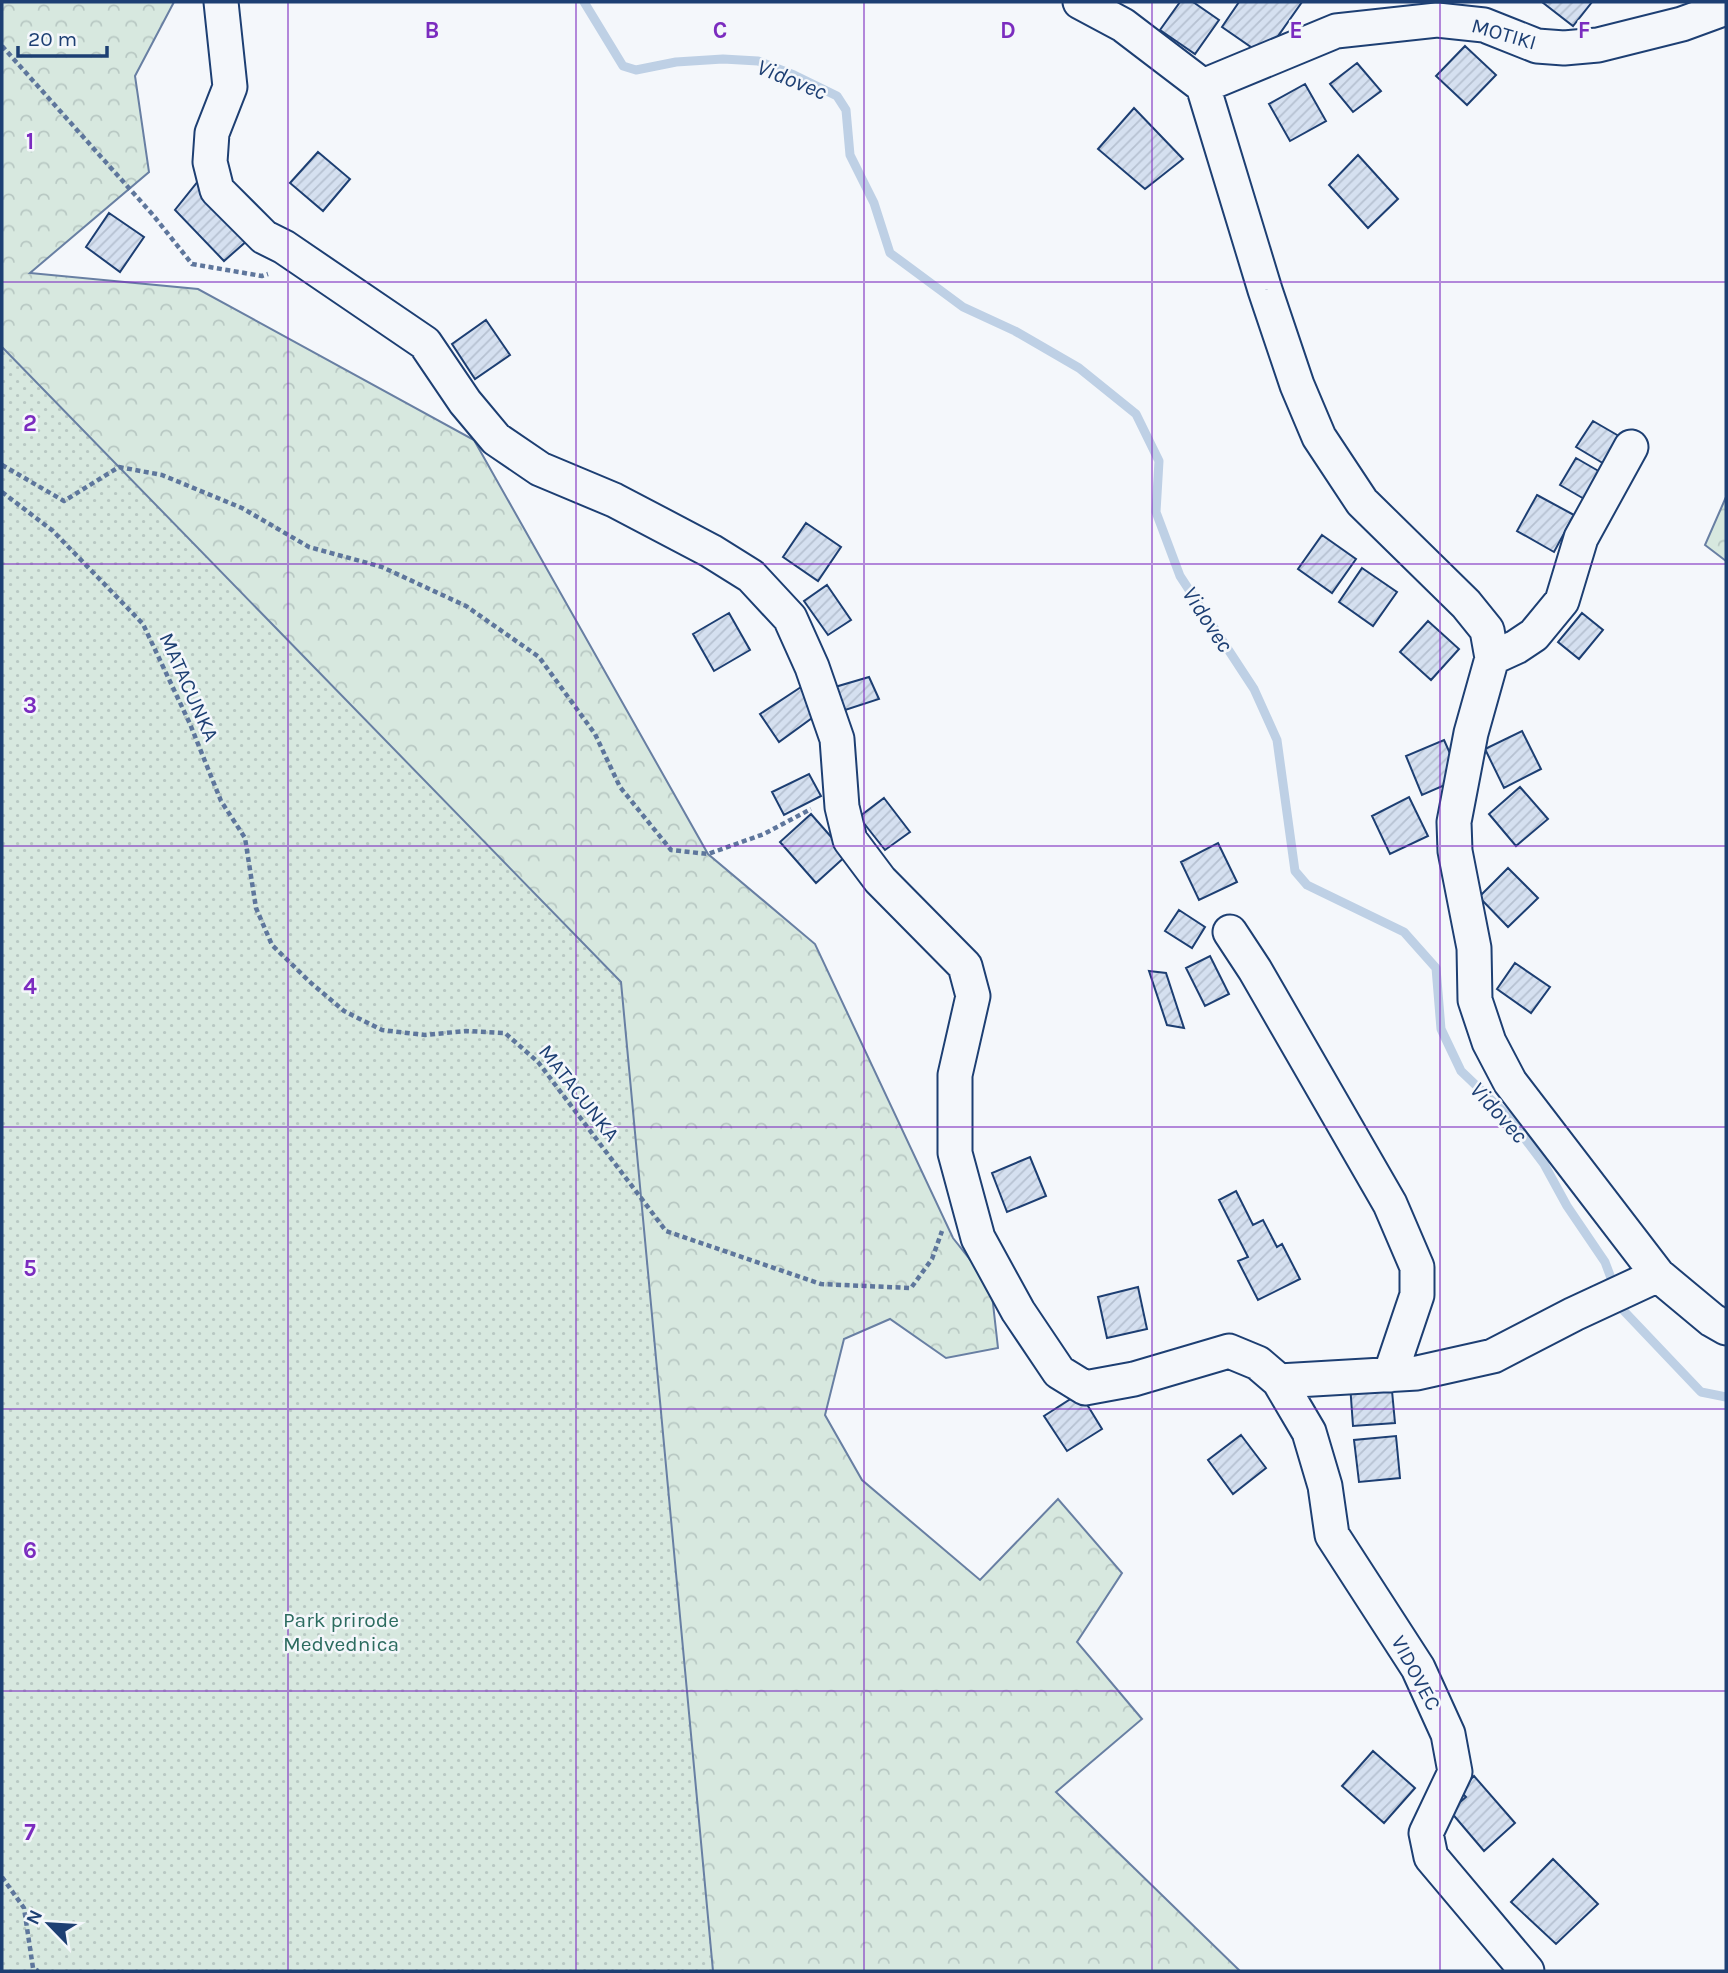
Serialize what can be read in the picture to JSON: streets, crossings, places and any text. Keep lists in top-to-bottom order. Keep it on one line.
{"streets":{"street":["MOTIKI","VIDOVEC"],"path":["MATACUNKA"]},"water":["Vidovec"],"parks":["Park prirode Medvednica"],"scale_bar":"20 m","north":"top left","grid":{"columns":["B","C","D","E","F"],"rows":["1","2","3","4","5","6","7"]}}
